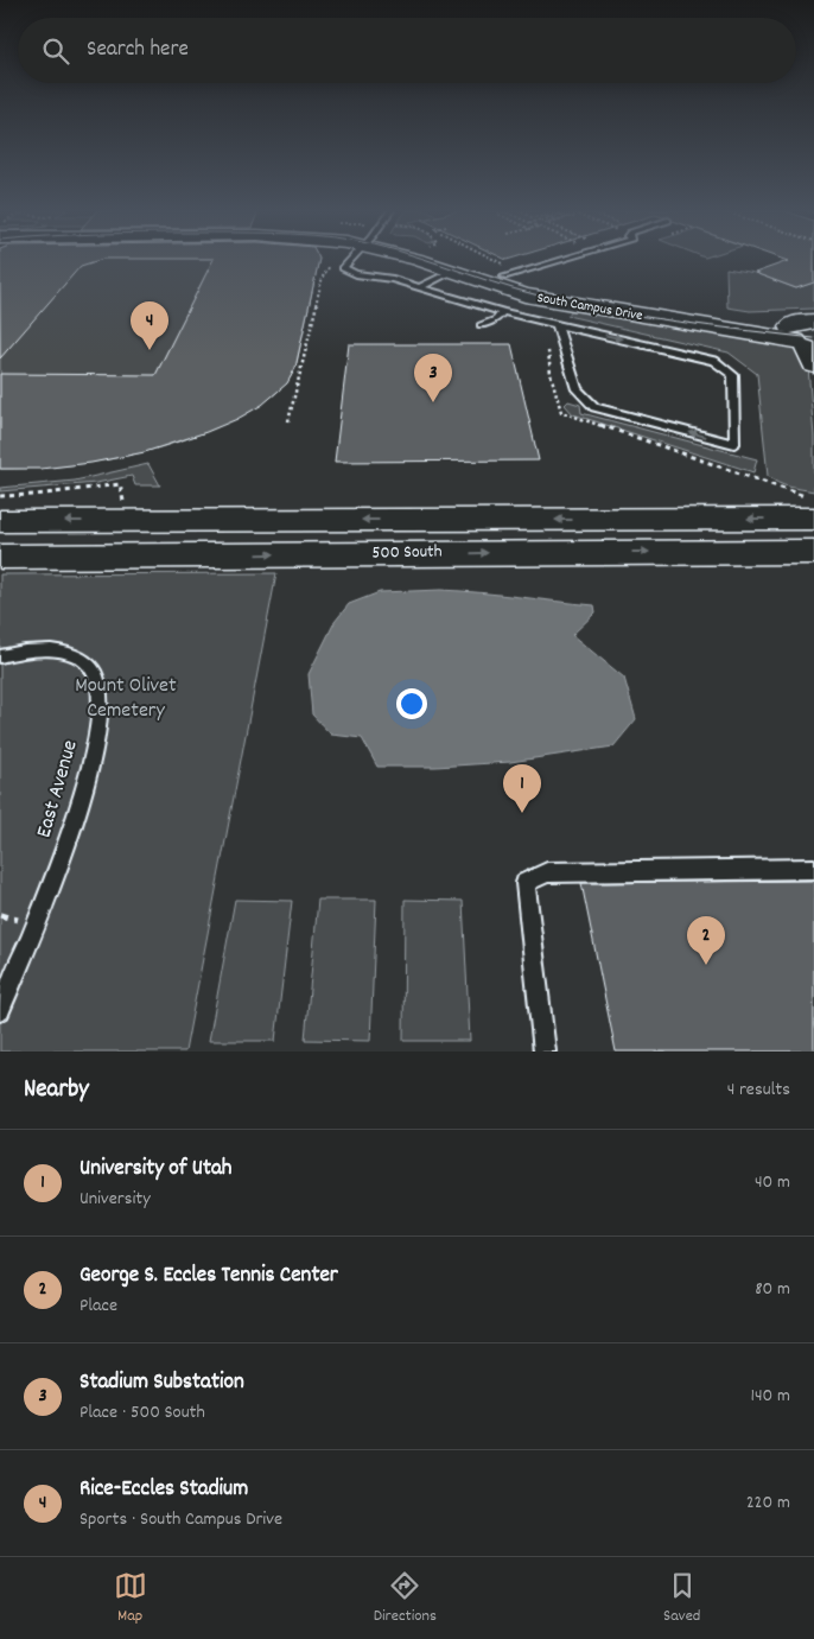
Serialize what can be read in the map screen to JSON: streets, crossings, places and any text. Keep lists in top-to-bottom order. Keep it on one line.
{"streets":{"street":["South Campus Drive","500 South"],"lane":["East Avenue"]},"parks":["Mount Olivet Cemetery"],"page":{"search":"Search here","pins":["4","3","1","2"],"heading":["Nearby","4 results"],"list":[{"mark":"1","name":"University of Utah","note":"University","value":"40 m"},{"mark":"2","name":"George S. Eccles Tennis Center","note":"Place","value":"80 m"},{"mark":"3","name":"Stadium Substation","note":"Place · 500 South","value":"140 m"},{"mark":"4","name":"Rice-Eccles Stadium","note":"Sports · South Campus Drive","value":"220 m"}],"nav":["Map","Directions","Saved"]}}
